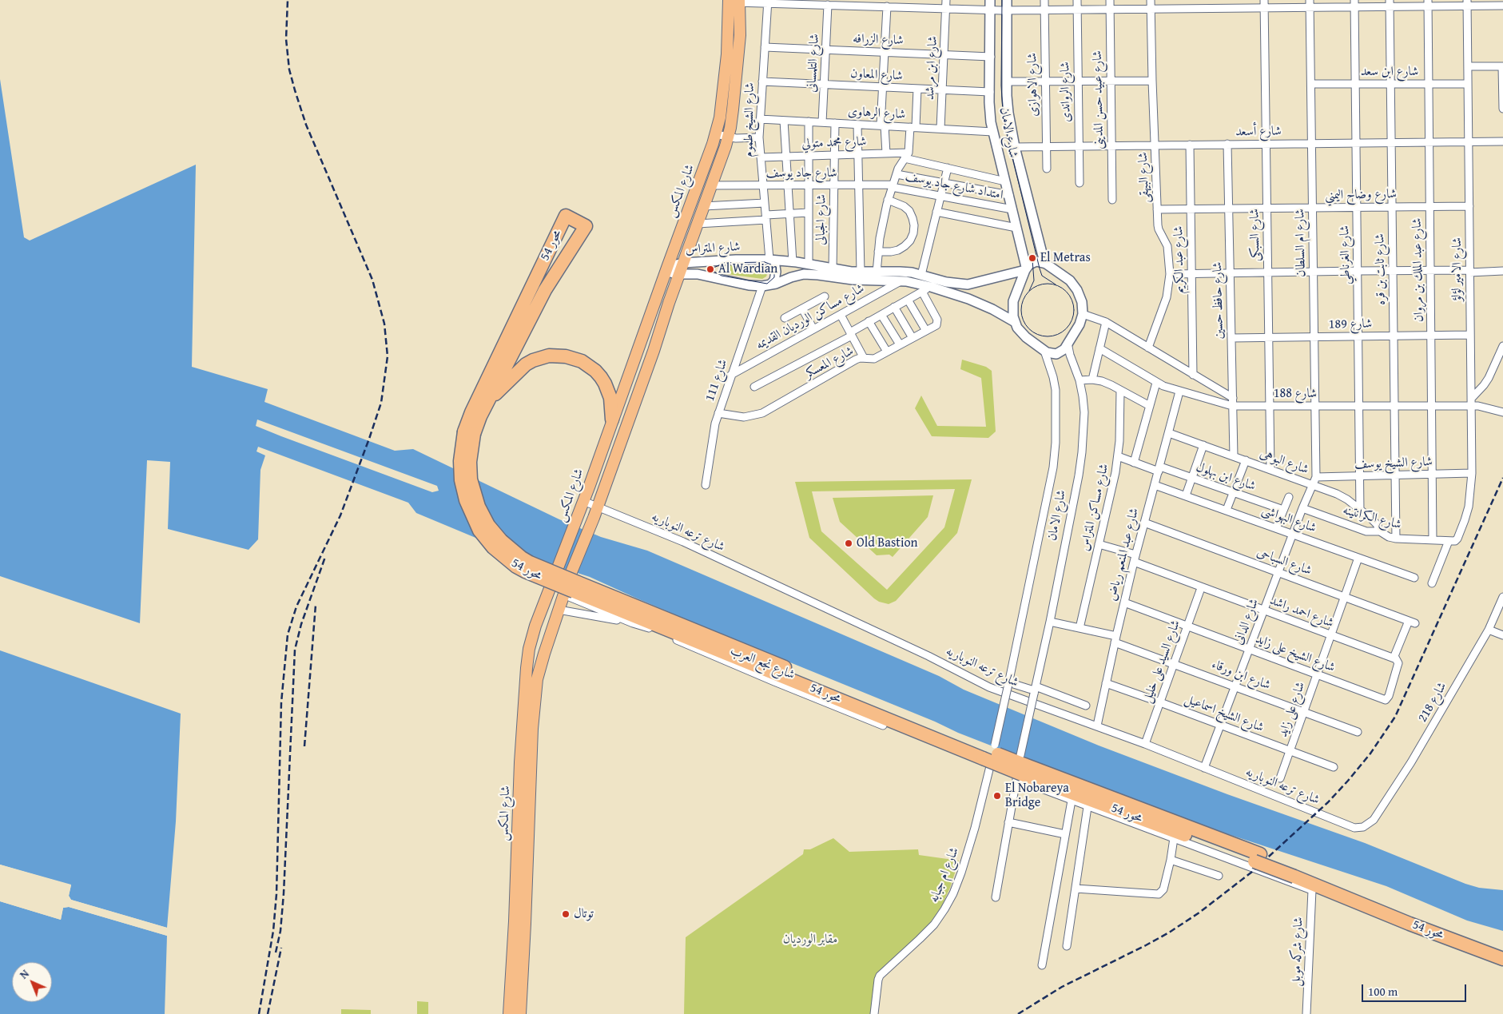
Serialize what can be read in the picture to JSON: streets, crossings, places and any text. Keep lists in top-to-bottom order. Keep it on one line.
{"streets":{"highway":["محور 54"],"main road":["شارع المكس"],"street":["شارع الزرافه","شارع التلمسانى","شارع ابن مرشد","شارع ابن سعد","شارع المعاون","شارع الاهوازى","شارع الرواندى","شارع عبيد حسن المدينى","شارع الرهاوى","شارع الشيخ طموم","شارع أسعد","شارع الامان","شارع محمد متولي","شارع جاد يوسف","شارع البيهقى","امتداد شارع جاد يوسف","شارع وضاح اليمني","شارع الجبالى","شارع السبكى","شارع ام السلطان","شارع المتراس","شارع الغرناطي","شارع عبد الكريم","شارع ثابت بن قره","شارع الامير لؤلؤ","شارع عبد الملك بن مروان","شارع حافظ حسين","شارع مساكن الورديان القديمه","شارع 189","شارع المعسكر","شارع 111","شارع 188","شارع البوهى","شارع الشيخ يوسف","شارع ابن بهلول","شارع مساكن المتراس","شارع الكرانتينه","شارع البهواشى","شارع ترعه النوباريه","شارع عبد المنعم رياض","شارع السباحى","شارع احمد راشد","شارع الدانى","شارع الشيخ على زايد","شارع السيد على خليل","شارع نجع العرب","شارع ابن ورقاء","شارع 218","شارع على زايد","شارع الشيخ اسماعيل","شارع ام جبابه","شارع شركه موبل"]},"crossings":[["شارع الزرافه","شارع التلمسانى"],["شارع الزرافه","شارع ابن مرشد"],["شارع الزرافه","شارع الشيخ طموم"],["شارع الزرافه","شارع الامان"],["شارع التلمسانى","شارع المعاون"],["شارع التلمسانى","شارع الرهاوى"],["شارع ابن مرشد","شارع المعاون"],["شارع ابن مرشد","شارع الرهاوى"],["شارع ابن سعد","شارع ام السلطان"],["شارع ابن سعد","شارع الغرناطي"],["شارع ابن سعد","شارع ثابت بن قره"],["شارع ابن سعد","شارع الامير لؤلؤ"],["شارع ابن سعد","شارع عبد الملك بن مروان"],["شارع المعاون","شارع الشيخ طموم"],["شارع المعاون","شارع الامان"],["شارع الاهوازى","شارع أسعد"],["شارع الرواندى","شارع أسعد"],["شارع عبيد حسن المدينى","شارع أسعد"],["شارع الرهاوى","شارع الشيخ طموم"],["شارع الرهاوى","شارع الامان"],["شارع الرهاوى","شارع الجبالى"],["شارع الشيخ طموم","شارع محمد متولي"],["شارع الشيخ طموم","شارع جاد يوسف"],["شارع الشيخ طموم","شارع المتراس"],["شارع أسعد","شارع الامان"],["شارع أسعد","شارع البيهقى"],["شارع أسعد","شارع السبكى"],["شارع أسعد","شارع ام السلطان"],["شارع أسعد","شارع الغرناطي"],["شارع أسعد","شارع عبد الكريم"],["شارع أسعد","شارع ثابت بن قره"],["شارع أسعد","شارع الامير لؤلؤ"],["شارع أسعد","شارع عبد الملك بن مروان"],["شارع أسعد","شارع حافظ حسين"],["شارع الامان","شارع محمد متولي"],["شارع الامان","امتداد شارع جاد يوسف"],["شارع الامان","محور 54"],["شارع الامان","شارع المتراس"],["شارع الامان","شارع ابن ورقاء"],["شارع الامان","شارع ام جبابه"],["شارع محمد متولي","شارع الجبالى"],["شارع جاد يوسف","امتداد شارع جاد يوسف"],["شارع جاد يوسف","شارع المكس"],["شارع جاد يوسف","شارع الجبالى"],["شارع البيهقى","شارع وضاح اليمني"],["شارع المكس","محور 54"],["شارع المكس","شارع المتراس"],["شارع المكس","شارع ترعه النوباريه"],["شارع المكس","شارع نجع العرب"],["شارع وضاح اليمني","شارع السبكى"],["شارع وضاح اليمني","شارع ام السلطان"],["شارع وضاح اليمني","شارع الغرناطي"],["شارع وضاح اليمني","شارع عبد الكريم"],["شارع وضاح اليمني","شارع ثابت بن قره"],["شارع وضاح اليمني","شارع الامير لؤلؤ"],["شارع وضاح اليمني","شارع عبد الملك بن مروان"],["شارع وضاح اليمني","شارع حافظ حسين"],["شارع الجبالى","شارع المتراس"],["شارع السبكى","شارع 189"],["شارع السبكى","شارع 188"],["شارع السبكى","شارع البوهى"],["شارع ام السلطان","شارع 189"],["شارع ام السلطان","شارع 188"],["شارع ام السلطان","شارع البوهى"],["شارع ام السلطان","شارع الشيخ يوسف"],["شارع ام السلطان","شارع الدانى"],["محور 54","شارع نجع العرب"],["محور 54","شارع ام جبابه"],["شارع المتراس","شارع مساكن الورديان القديمه"],["شارع المتراس","شارع 111"],["شارع الغرناطي","شارع 189"],["شارع الغرناطي","شارع 188"],["شارع الغرناطي","شارع البوهى"],["شارع الغرناطي","شارع الشيخ يوسف"],["شارع ثابت بن قره","شارع 189"],["شارع ثابت بن قره","شارع 188"],["شارع ثابت بن قره","شارع الشيخ يوسف"],["شارع ثابت بن قره","شارع الكرانتينه"],["شارع الامير لؤلؤ","شارع 189"],["شارع الامير لؤلؤ","شارع 188"],["شارع الامير لؤلؤ","شارع الشيخ يوسف"],["شارع الامير لؤلؤ","شارع الكرانتينه"],["شارع عبد الملك بن مروان","شارع 189"],["شارع عبد الملك بن مروان","شارع 188"],["شارع عبد الملك بن مروان","شارع الشيخ يوسف"],["شارع عبد الملك بن مروان","شارع الكرانتينه"],["شارع حافظ حسين","شارع 189"],["شارع حافظ حسين","شارع 188"],["شارع حافظ حسين","شارع البوهى"],["شارع مساكن الورديان القديمه","شارع 111"],["شارع المعسكر","شارع 111"],["شارع 188","شارع عبد المنعم رياض"],["شارع البوهى","شارع الكرانتينه"],["شارع البوهى","شارع عبد المنعم رياض"],["شارع البوهى","شارع الدانى"],["شارع ابن بهلول","شارع مساكن المتراس"],["شارع ابن بهلول","شارع عبد المنعم رياض"],["شارع مساكن المتراس","شارع ابن ورقاء"],["شارع الكرانتينه","شارع الدانى"],["شارع البهواشى","شارع عبد المنعم رياض"],["شارع البهواشى","شارع الدانى"],["شارع البهواشى","شارع على زايد"],["شارع ترعه النوباريه","شارع عبد المنعم رياض"],["شارع ترعه النوباريه","شارع الدانى"],["شارع ترعه النوباريه","شارع السيد على خليل"],["شارع ترعه النوباريه","شارع 218"],["شارع عبد المنعم رياض","شارع السباحى"],["شارع عبد المنعم رياض","شارع احمد راشد"],["شارع عبد المنعم رياض","شارع الشيخ على زايد"],["شارع عبد المنعم رياض","شارع ابن ورقاء"],["شارع عبد المنعم رياض","شارع الشيخ اسماعيل"],["شارع السباحى","شارع احمد راشد"],["شارع السباحى","شارع الدانى"],["شارع السباحى","شارع الشيخ على زايد"],["شارع السباحى","شارع على زايد"],["شارع احمد راشد","شارع الدانى"],["شارع احمد راشد","شارع الشيخ على زايد"],["شارع احمد راشد","شارع السيد على خليل"],["شارع احمد راشد","شارع على زايد"],["شارع الدانى","شارع الشيخ على زايد"],["شارع الدانى","شارع ابن ورقاء"],["شارع الدانى","شارع الشيخ اسماعيل"],["شارع الشيخ على زايد","شارع السيد على خليل"],["شارع الشيخ على زايد","شارع على زايد"],["شارع السيد على خليل","شارع ابن ورقاء"],["شارع السيد على خليل","شارع الشيخ اسماعيل"],["شارع ابن ورقاء","شارع على زايد"],["شارع على زايد","شارع الشيخ اسماعيل"]],"parks":["مقابر الورديان"],"places":["El Metras","Al Wardian","Old Bastion","El Nobareya Bridge","توتال"],"scale_bar":"100 m","north":"top left"}
